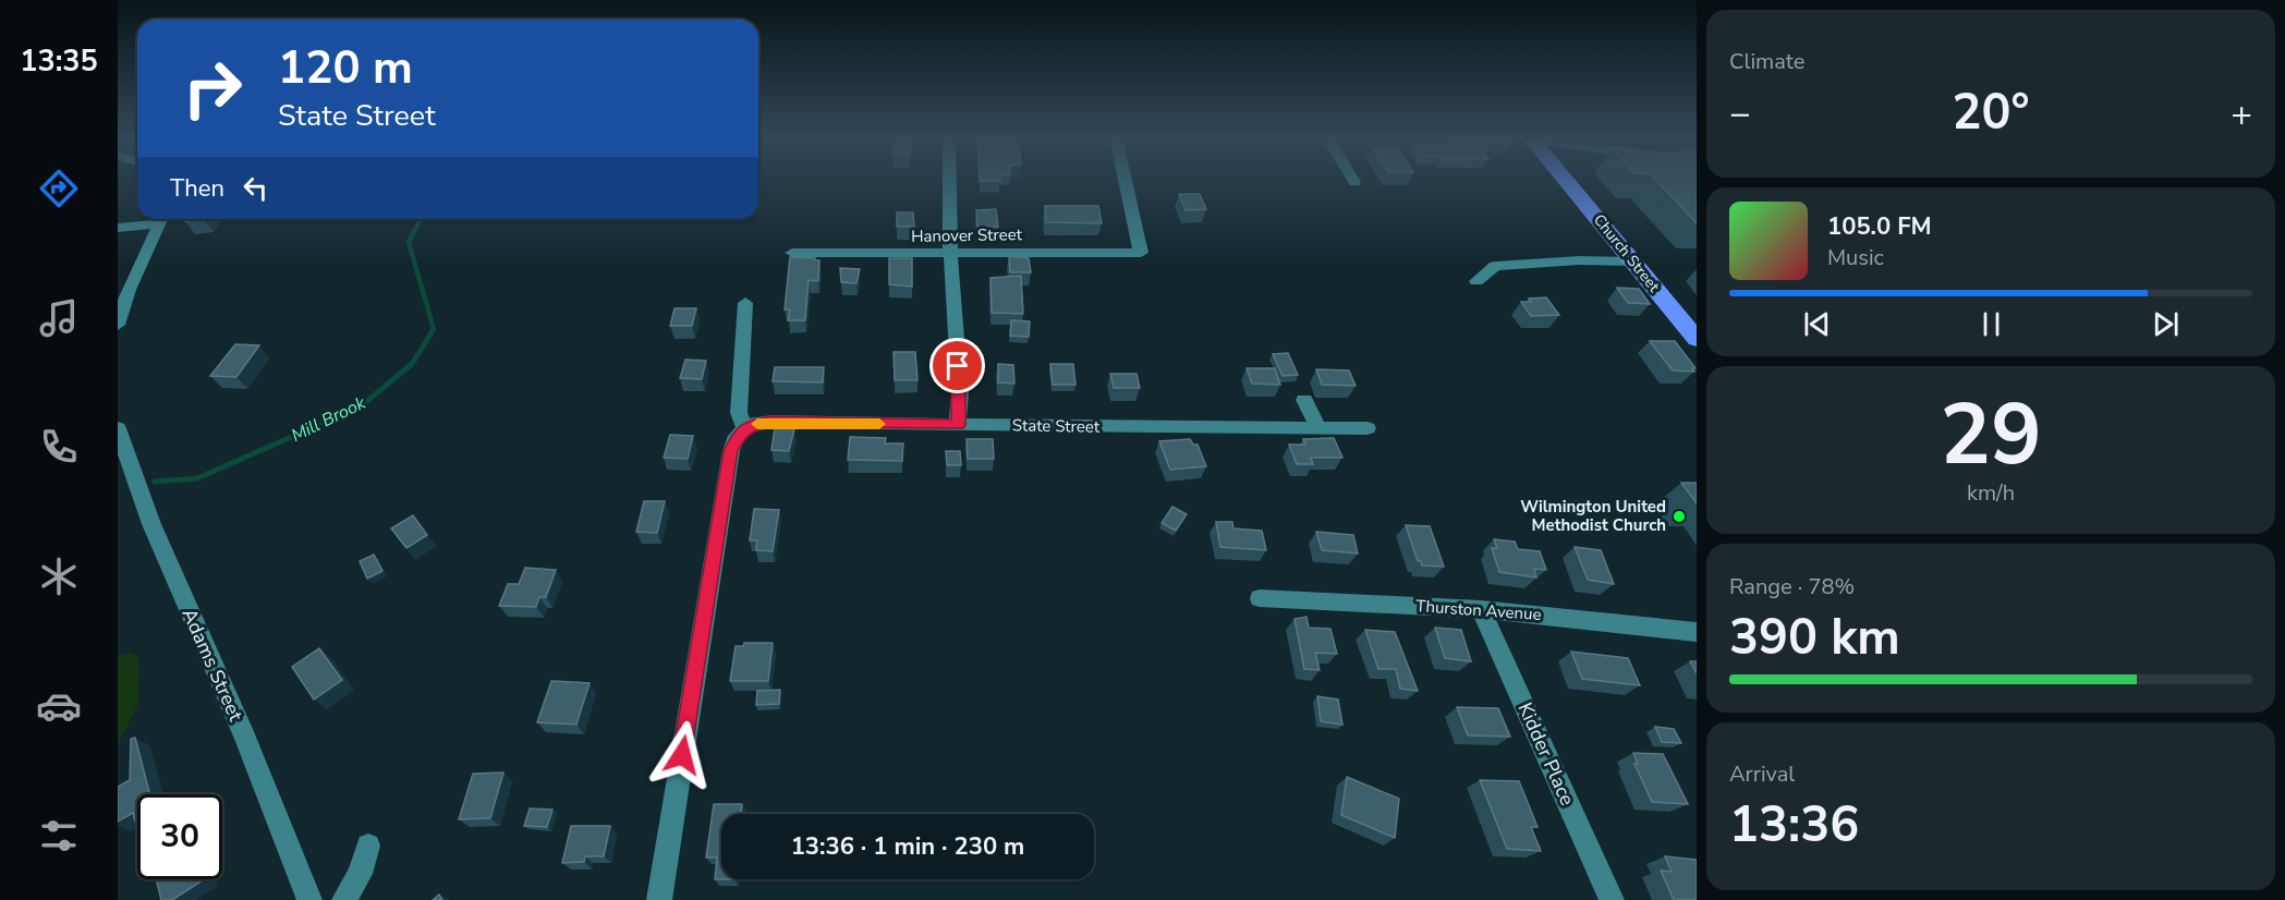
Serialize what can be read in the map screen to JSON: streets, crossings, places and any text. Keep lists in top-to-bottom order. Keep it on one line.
{"streets":{"main road":["Church Street"],"street":["Hanover Street","State Street","Thurston Avenue","Adams Street","Kidder Place"]},"crossings":[["Thurston Avenue","Kidder Place"]],"water":["Mill Brook"],"places":["Wilmington United Methodist Church"],"page":{"tabs":"13:35","tile":["Climate",["29","km/h"],["Range · 78%","390 km"],["Arrival","13:36"]],"turn":["120 m","State Street"],"heat":["−","20°","+"],"then":"Then","song":["105.0 FM","Music"],"limit":"30","trip":"13:36 · 1 min · 230 m"}}
